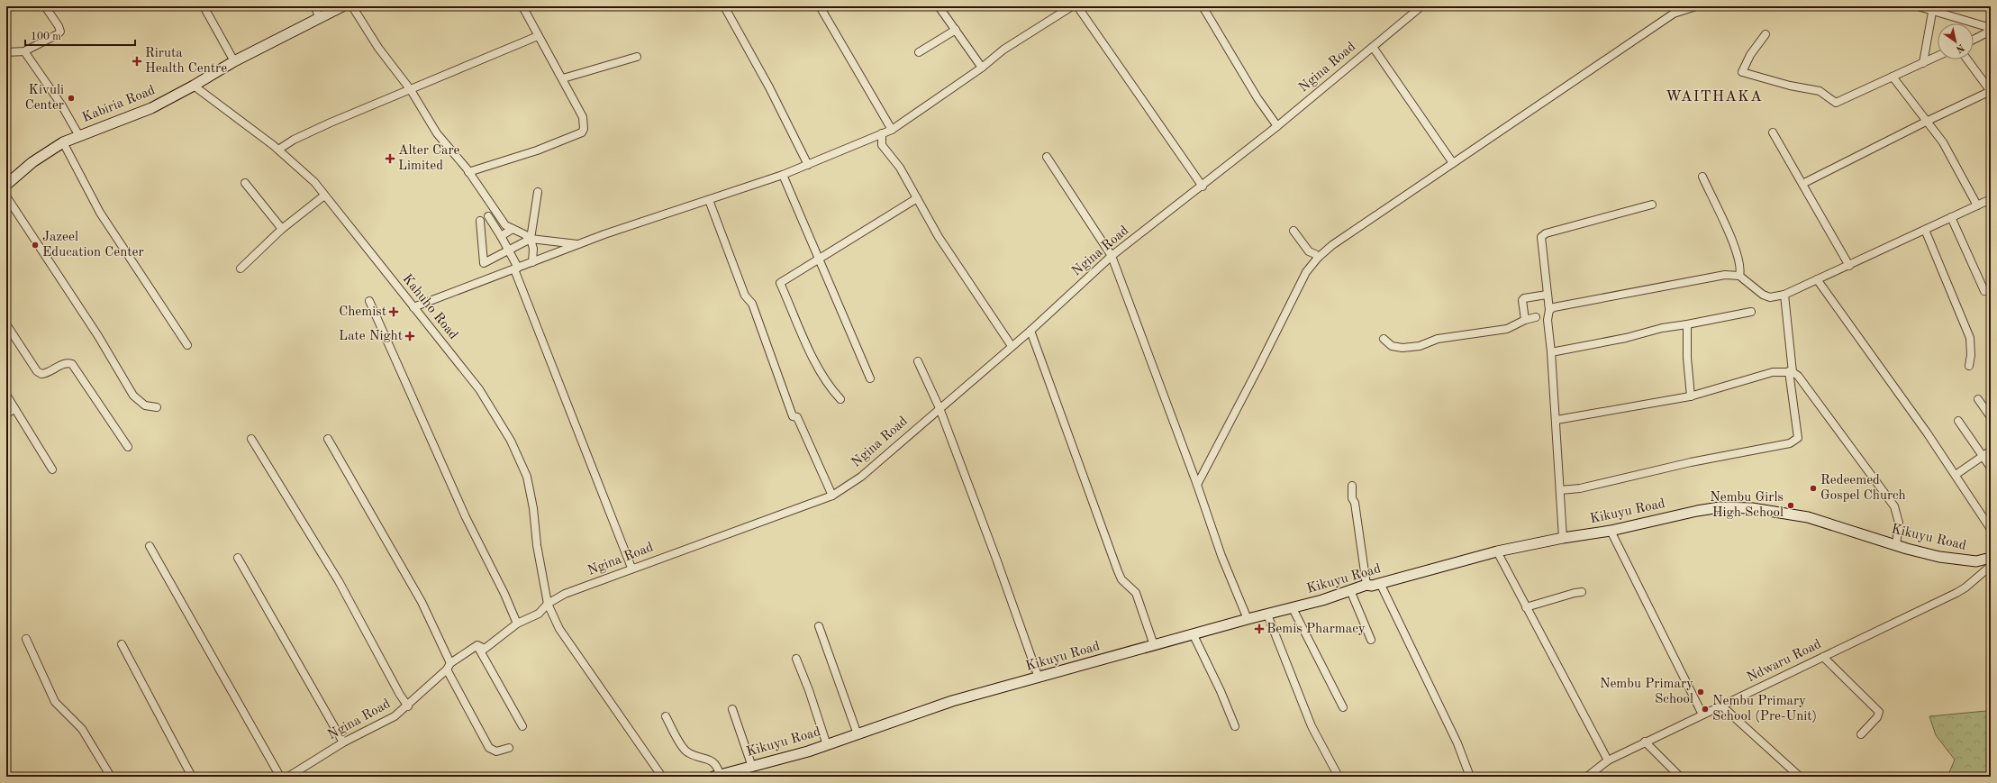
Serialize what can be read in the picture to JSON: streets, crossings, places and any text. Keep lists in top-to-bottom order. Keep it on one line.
{"streets":{"main road":["Kabiria Road","Kikuyu Road"],"street":["Ngina Road","Kahuho Road","Ndwaru Road"]},"crossings":[["Ngina Road","Kahuho Road"],["Kabiria Road","Kahuho Road"]],"districts":["WAITHAKA"],"places":{"health":["Riruta Health Centre","Alter Care Limited","Chemist","Late Night","Bemis Pharmacy"],"other":["Kivuli Center","Jazeel Education Center","Redeemed Gospel Church","Nembu Girls High School","Nembu Primary School","Nembu Primary School (Pre-Unit)"]},"scale_bar":"100 m","north":"bottom right"}
